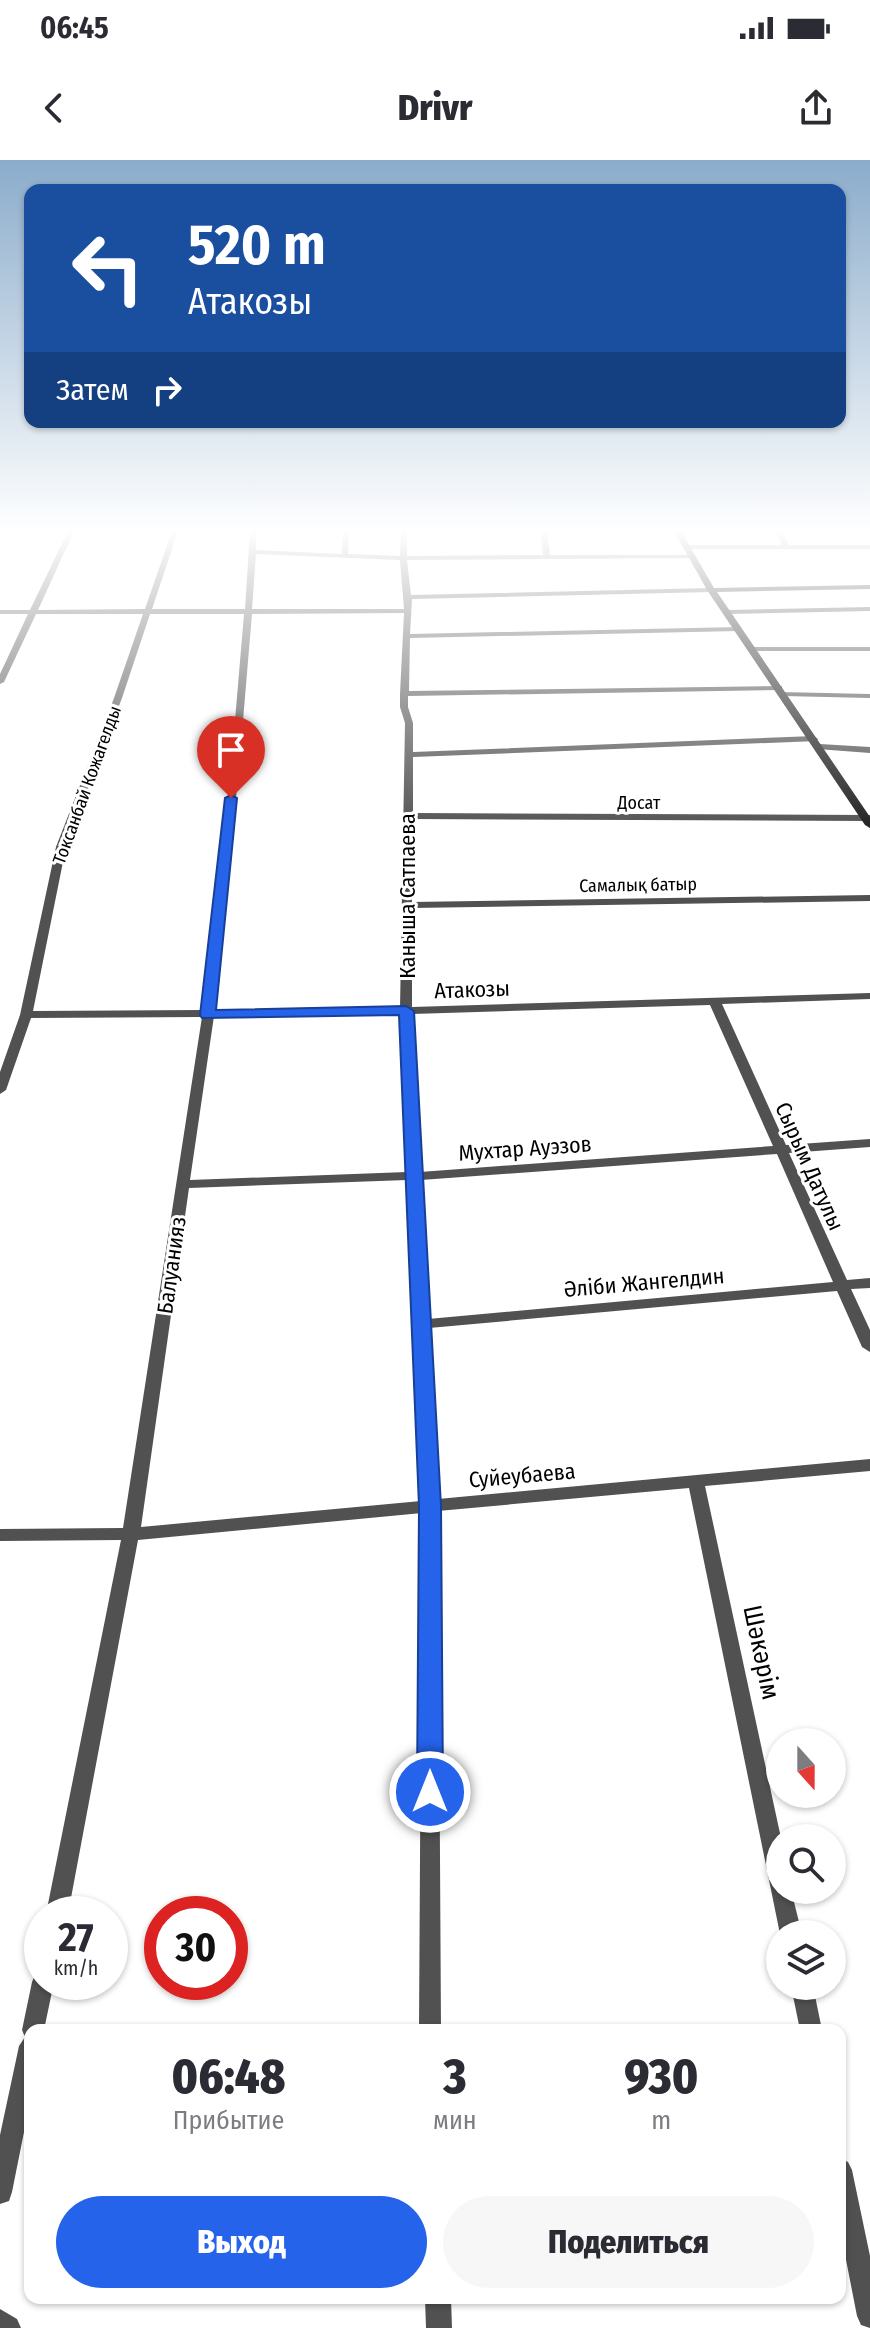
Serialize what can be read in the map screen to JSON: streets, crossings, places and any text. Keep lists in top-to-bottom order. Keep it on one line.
{"streets":{"street":["Токсанбай Кожагелды","Досат","Самалық батыр","Каныша Сатпаева","Атакозы","Мухтар Ауэзов","Сырым Датулы","Балуанияз","Әліби Жангелдин","Суйеубаева","Шәкәрім"]},"crossings":[["Токсанбай Кожагелды","Атакозы"],["Досат","Каныша Сатпаева"],["Самалық батыр","Каныша Сатпаева"],["Каныша Сатпаева","Атакозы"],["Каныша Сатпаева","Мухтар Ауэзов"],["Каныша Сатпаева","Әліби Жангелдин"],["Каныша Сатпаева","Суйеубаева"],["Атакозы","Сырым Датулы"],["Атакозы","Балуанияз"],["Мухтар Ауэзов","Сырым Датулы"],["Мухтар Ауэзов","Балуанияз"],["Сырым Датулы","Әліби Жангелдин"],["Балуанияз","Суйеубаева"],["Суйеубаева","Шәкәрім"]],"north":"bottom","page":{"status":"06:45","header":"Drivr","turn":["520 m","Атакозы"],"then":"Затем","speed":"27 km/h","limit":"30","eta":["06:48","Прибытие","3","мин","930","m"],"buttons":["Выход","Поделиться"]}}
